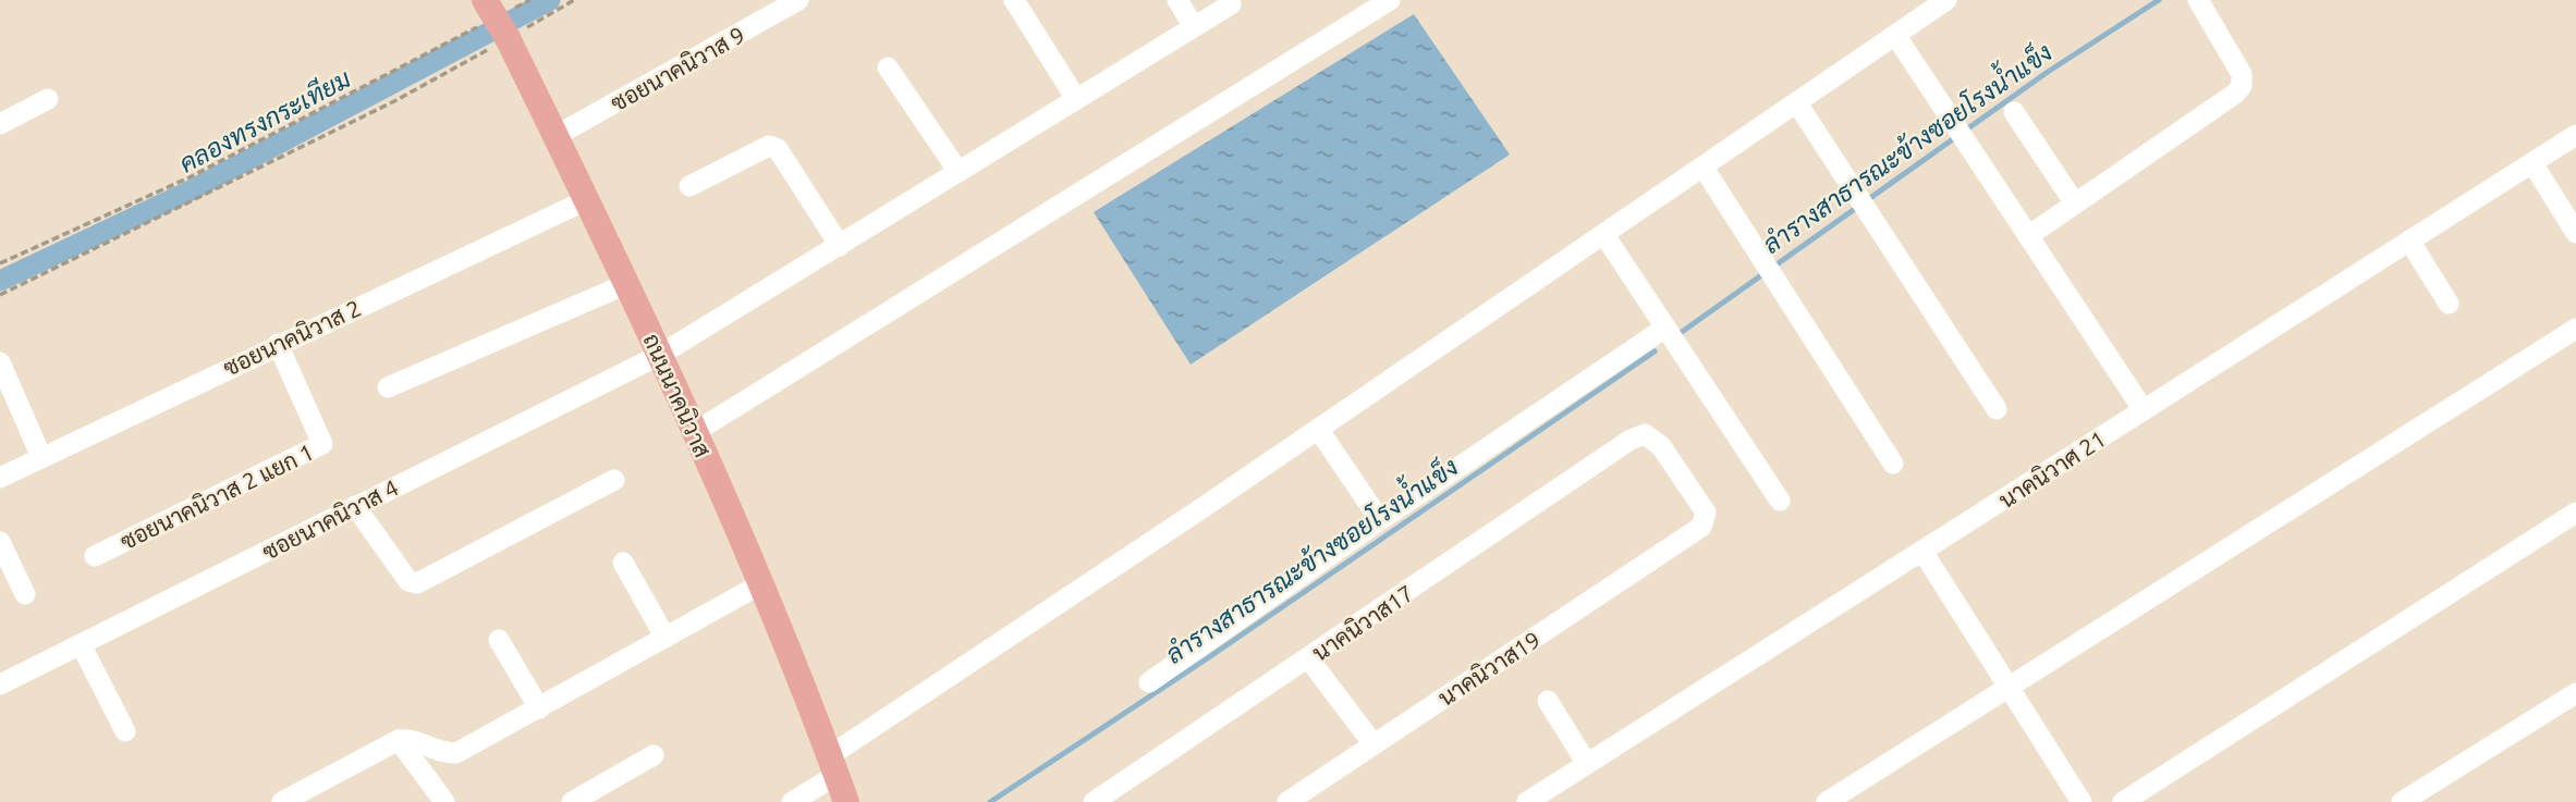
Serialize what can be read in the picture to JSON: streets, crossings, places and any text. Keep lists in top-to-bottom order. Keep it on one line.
{"streets":{"main road":["ถนนนาคนิวาส"],"street":["ซอยนาคนิวาส 9","ซอยนาคนิวาส 2","นาคนิวาศ 21","ซอยนาคนิวาส 2 แยก 1","ซอยนาคนิวาส 4","นาคนิวาส17","นาคนิวาส19"]},"crossings":[["ซอยนาคนิวาส 9","ถนนนาคนิวาส"],["ซอยนาคนิวาส 2","ถนนนาคนิวาส"],["ซอยนาคนิวาส 2","ซอยนาคนิวาส 2 แยก 1"],["ถนนนาคนิวาส","ซอยนาคนิวาส 4"],["นาคนิวาส17","นาคนิวาส19"]],"water":["คลองทรงกระเทียม","ลำรางสาธารณะข้างซอยโรงน้ำแข็ง"]}
